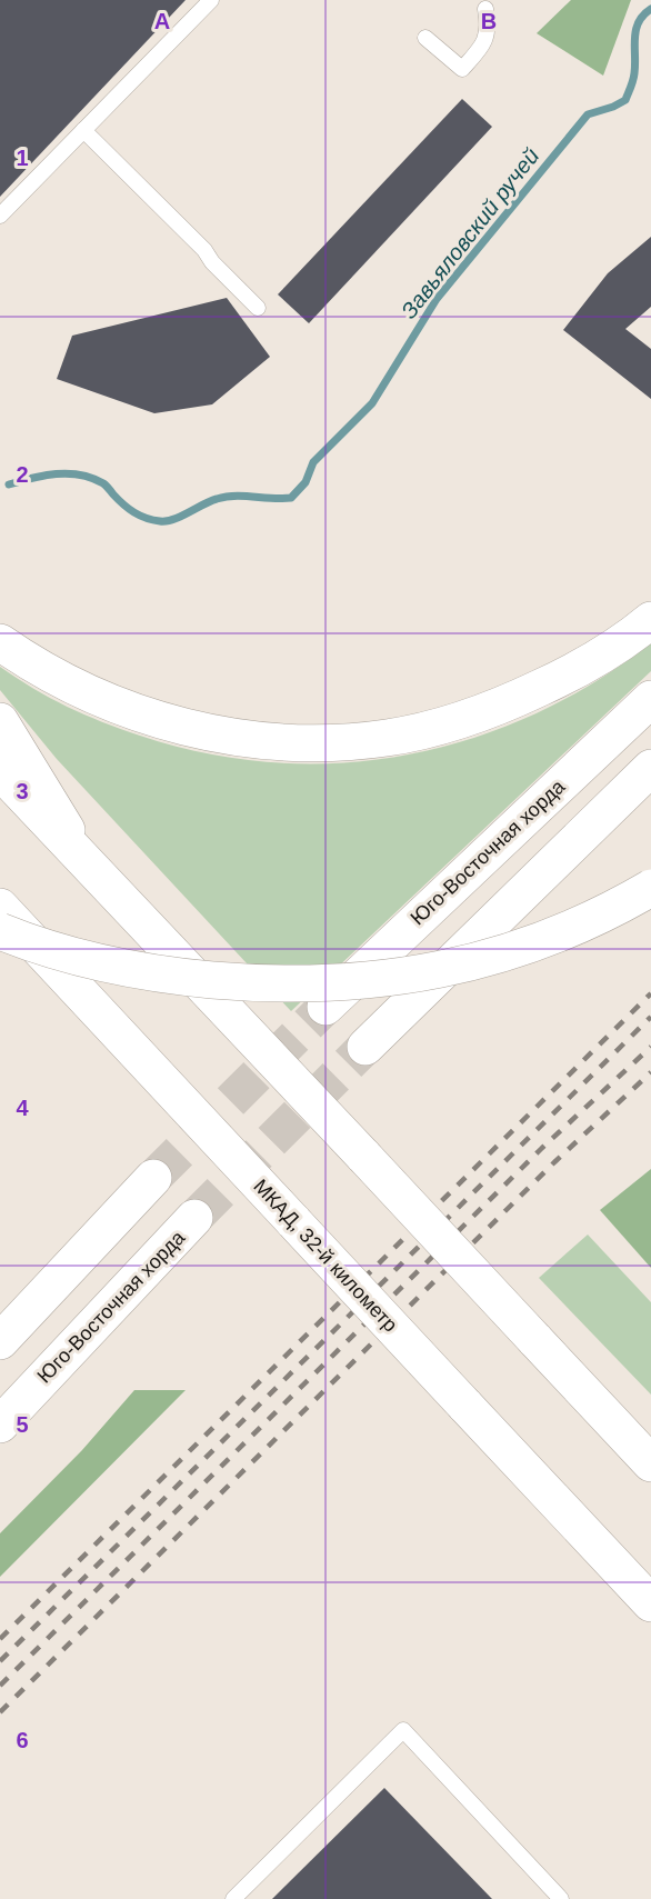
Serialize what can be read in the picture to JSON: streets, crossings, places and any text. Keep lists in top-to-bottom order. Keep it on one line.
{"streets":{"main road":["Юго-Восточная хорда","МКАД, 32-й километр"]},"water":["Завьяловский ручей"],"grid":{"columns":["A","B"],"rows":["1","2","3","4","5","6"]}}
